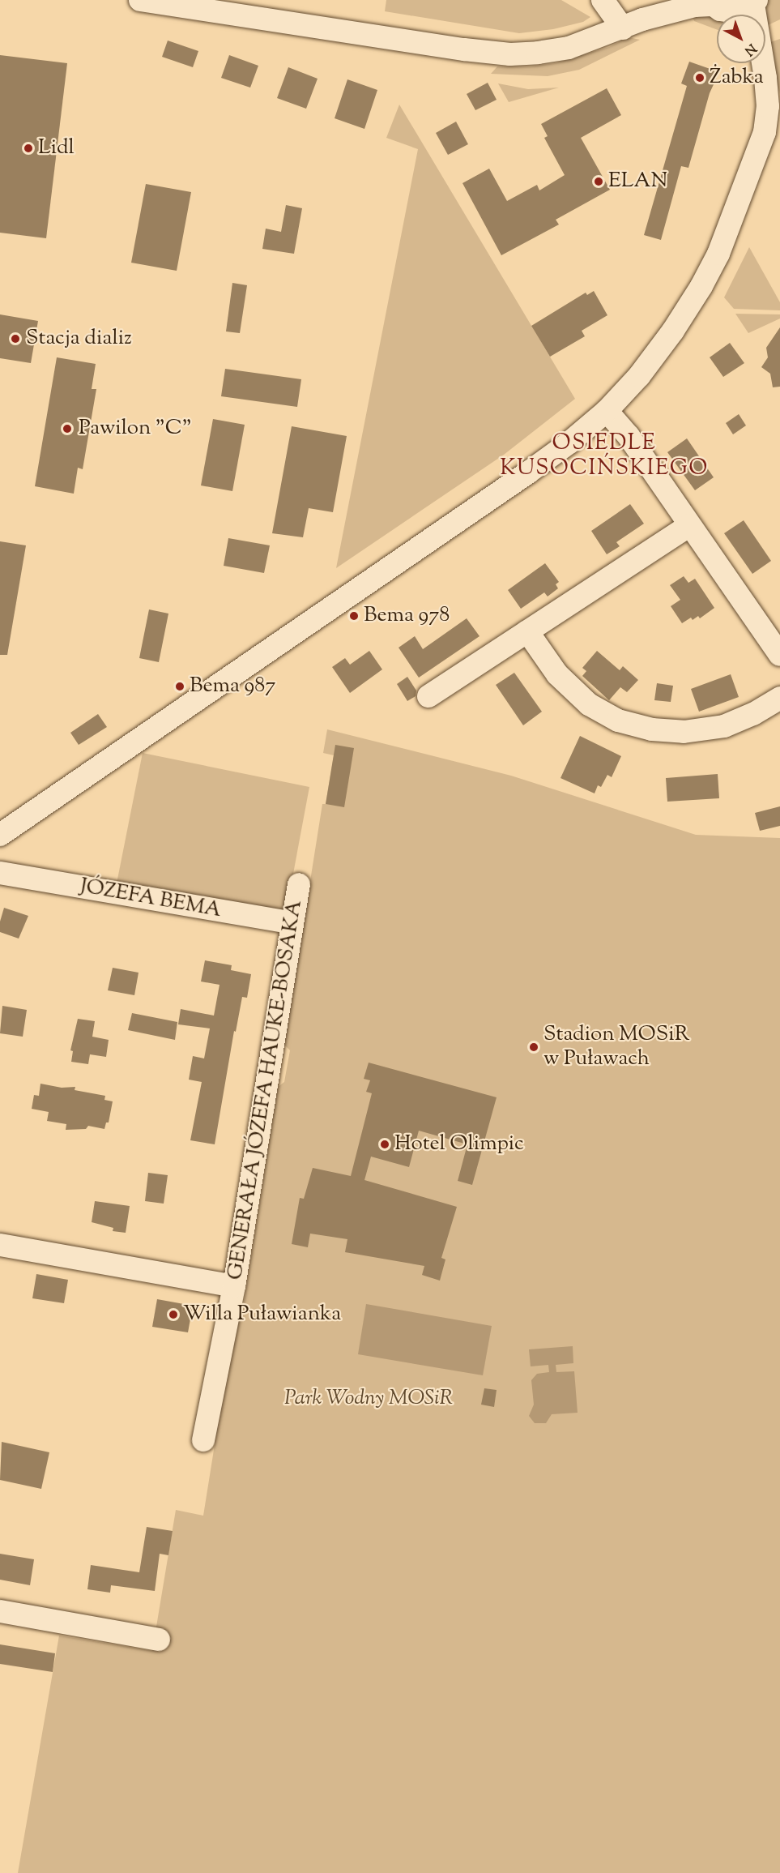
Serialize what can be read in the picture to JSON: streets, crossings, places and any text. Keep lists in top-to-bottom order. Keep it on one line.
{"streets":{"street":["JÓZEFA BEMA","GENERAŁA JÓZEFA HAUKE-BOSAKA"]},"crossings":[["JÓZEFA BEMA","GENERAŁA JÓZEFA HAUKE-BOSAKA"]],"districts":["OSIEDLE KUSOCIŃSKIEGO"],"parks":["Park Wodny MOSiR"],"places":["Żabka","Lidl","ELAN","Stacja dializ","Pawilon \"C\"","Bema 978","Bema 987","Stadion MOSiR w Puławach","Hotel Olimpic","Willa Puławianka"],"north":"bottom right"}
